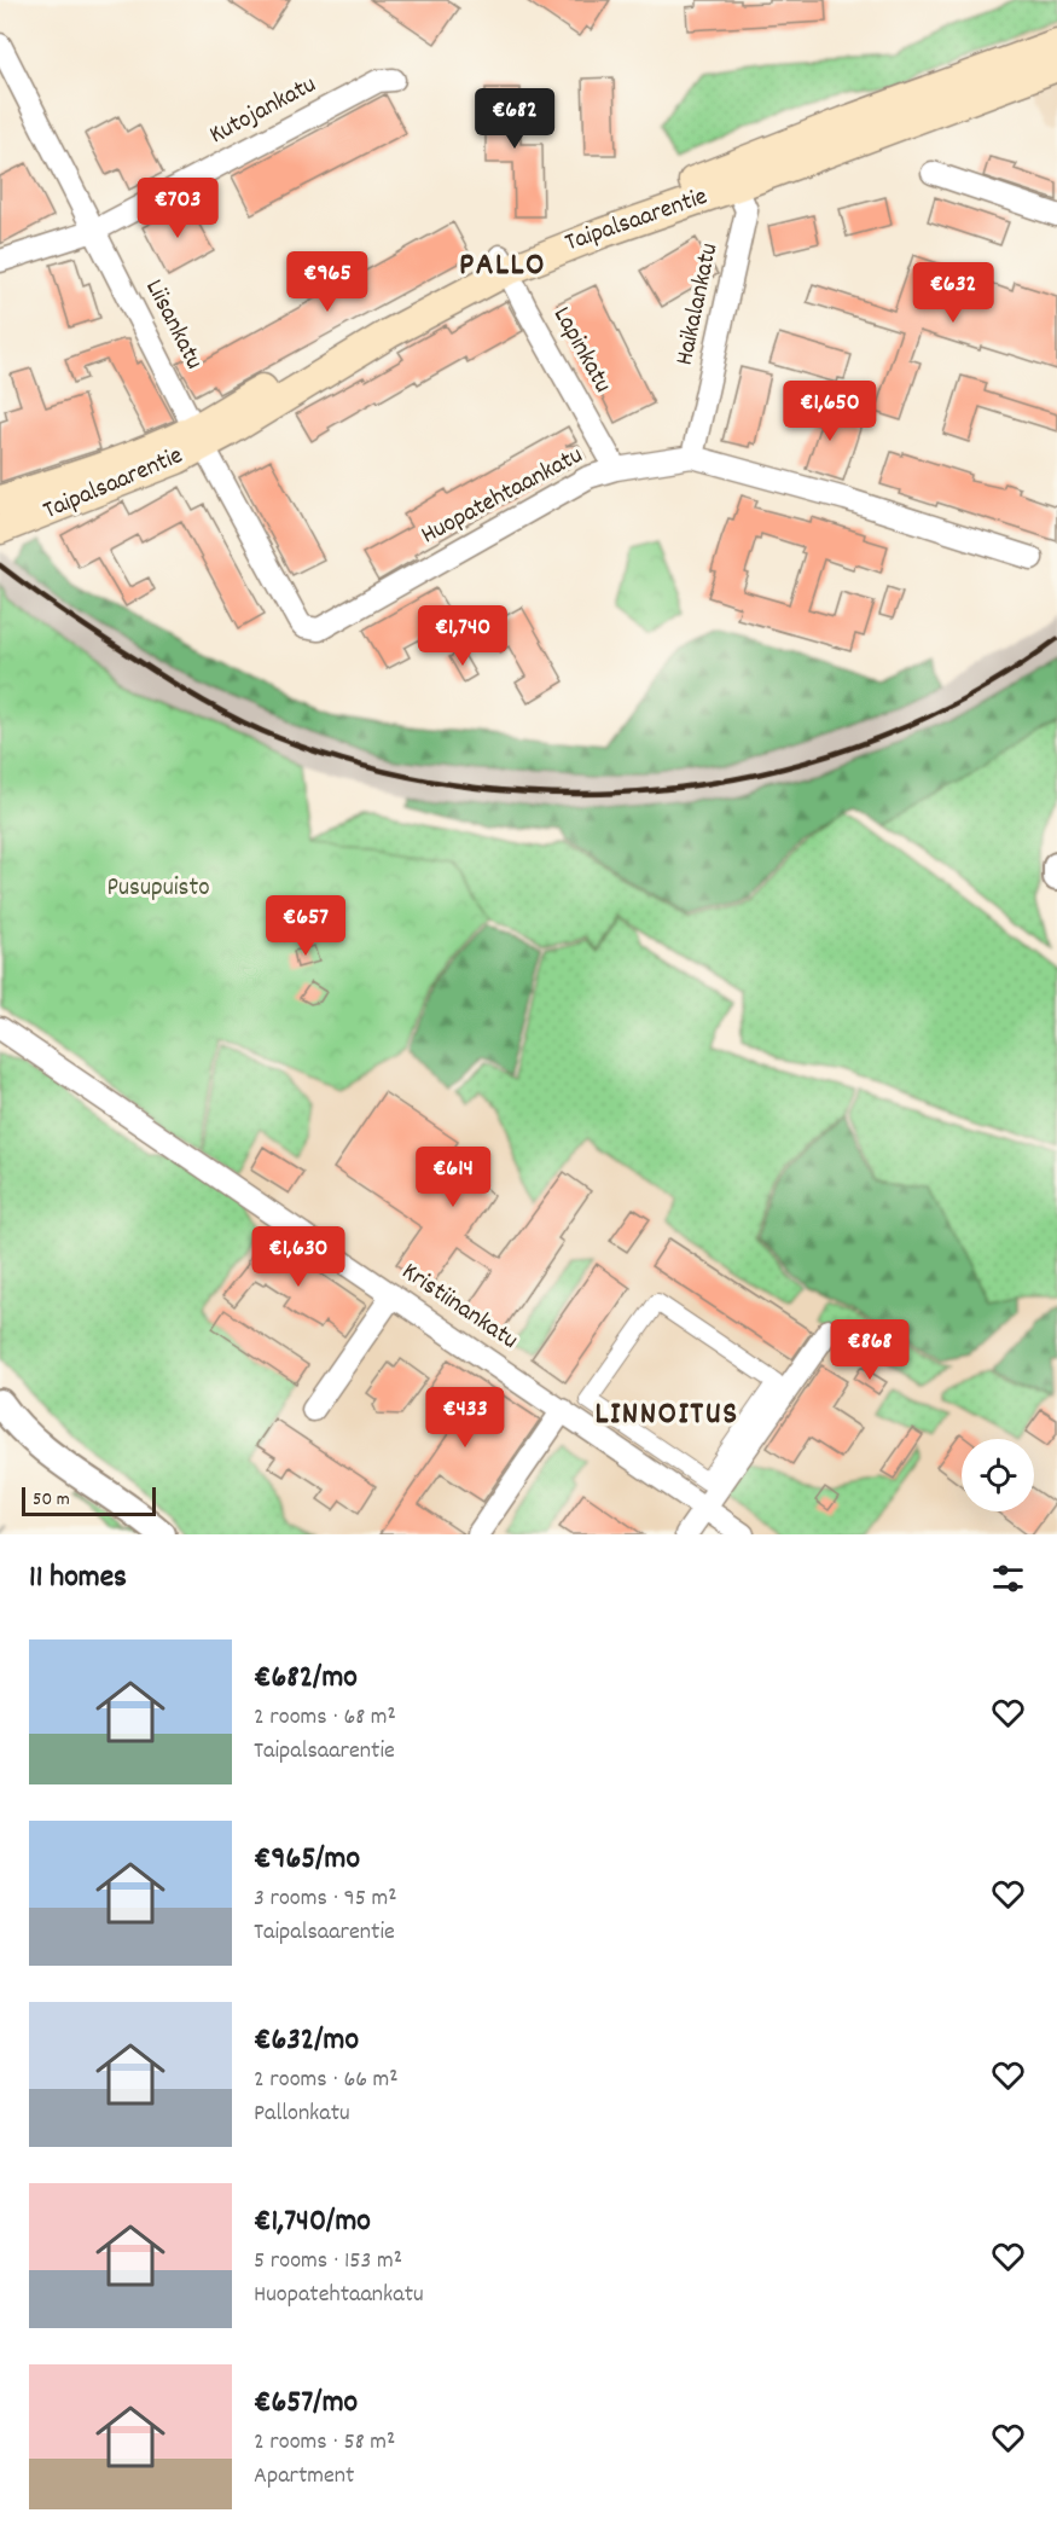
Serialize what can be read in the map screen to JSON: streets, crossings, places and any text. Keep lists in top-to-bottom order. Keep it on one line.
{"streets":{"main road":["Taipalsaarentie"],"street":["Kutojankatu","Haikalankatu","Liisankatu","Lapinkatu","Huopatehtaankatu","Kristiinankatu"]},"crossings":[["Kutojankatu","Liisankatu"],["Taipalsaarentie","Haikalankatu"],["Taipalsaarentie","Liisankatu"],["Taipalsaarentie","Lapinkatu"],["Haikalankatu","Huopatehtaankatu"],["Liisankatu","Huopatehtaankatu"],["Lapinkatu","Huopatehtaankatu"]],"districts":["PALLO","LINNOITUS"],"parks":["Pusupuisto"],"scale_bar":"50 m","page":{"price":["€682","€703","€965","€632","€1,650","€1,740","€657","€614","€1,630","€868","€433"],"scale":"50 m","heading":"11 homes","list":[{"name":"€682/mo","note":"2 rooms · 68 m² · Taipalsaarentie"},{"name":"€965/mo","note":"3 rooms · 95 m² · Taipalsaarentie"},{"name":"€632/mo","note":"2 rooms · 66 m² · Pallonkatu"},{"name":"€1,740/mo","note":"5 rooms · 153 m² · Huopatehtaankatu"},{"name":"€657/mo","note":"2 rooms · 58 m² · Apartment"}]}}
